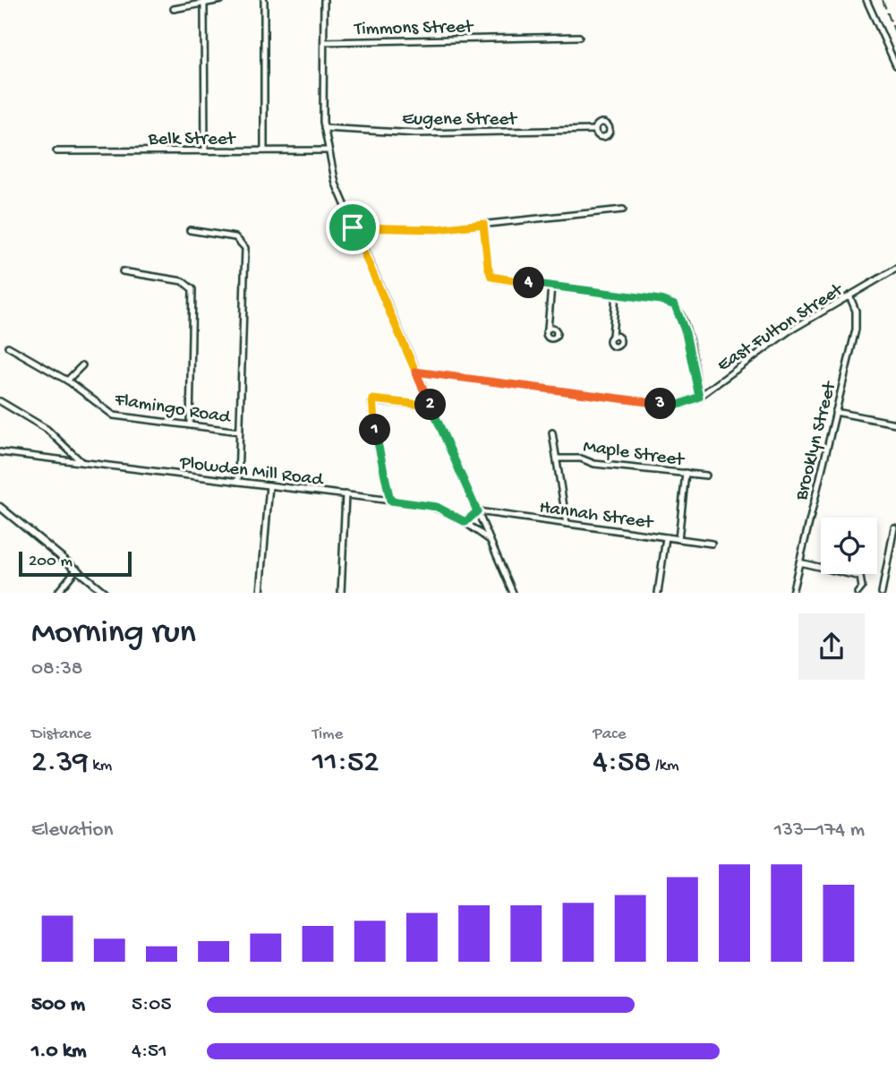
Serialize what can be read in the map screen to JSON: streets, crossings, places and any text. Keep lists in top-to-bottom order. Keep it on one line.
{"streets":{"street":["Timmons Street","Eugene Street","Belk Street","East Fulton Street","Flamingo Road","Brooklyn Street","Maple Street","Plowden Mill Road","Hannah Street"]},"crossings":[["East Fulton Street","Brooklyn Street"],["Flamingo Road","Plowden Mill Road"]],"scale_bar":"200 m","page":{"pins":["4","3","2","1"],"scale":"200 m","heading":["Morning run","08:38"],"stats":[["Distance","2.39 km"],["Time","11:52"],["Pace","4:58 /km"]],"chart":["Elevation","133–174 m"],"list":[{"name":"500 m","note":"5:05"},{"name":"1.0 km","note":"4:51"}]}}
